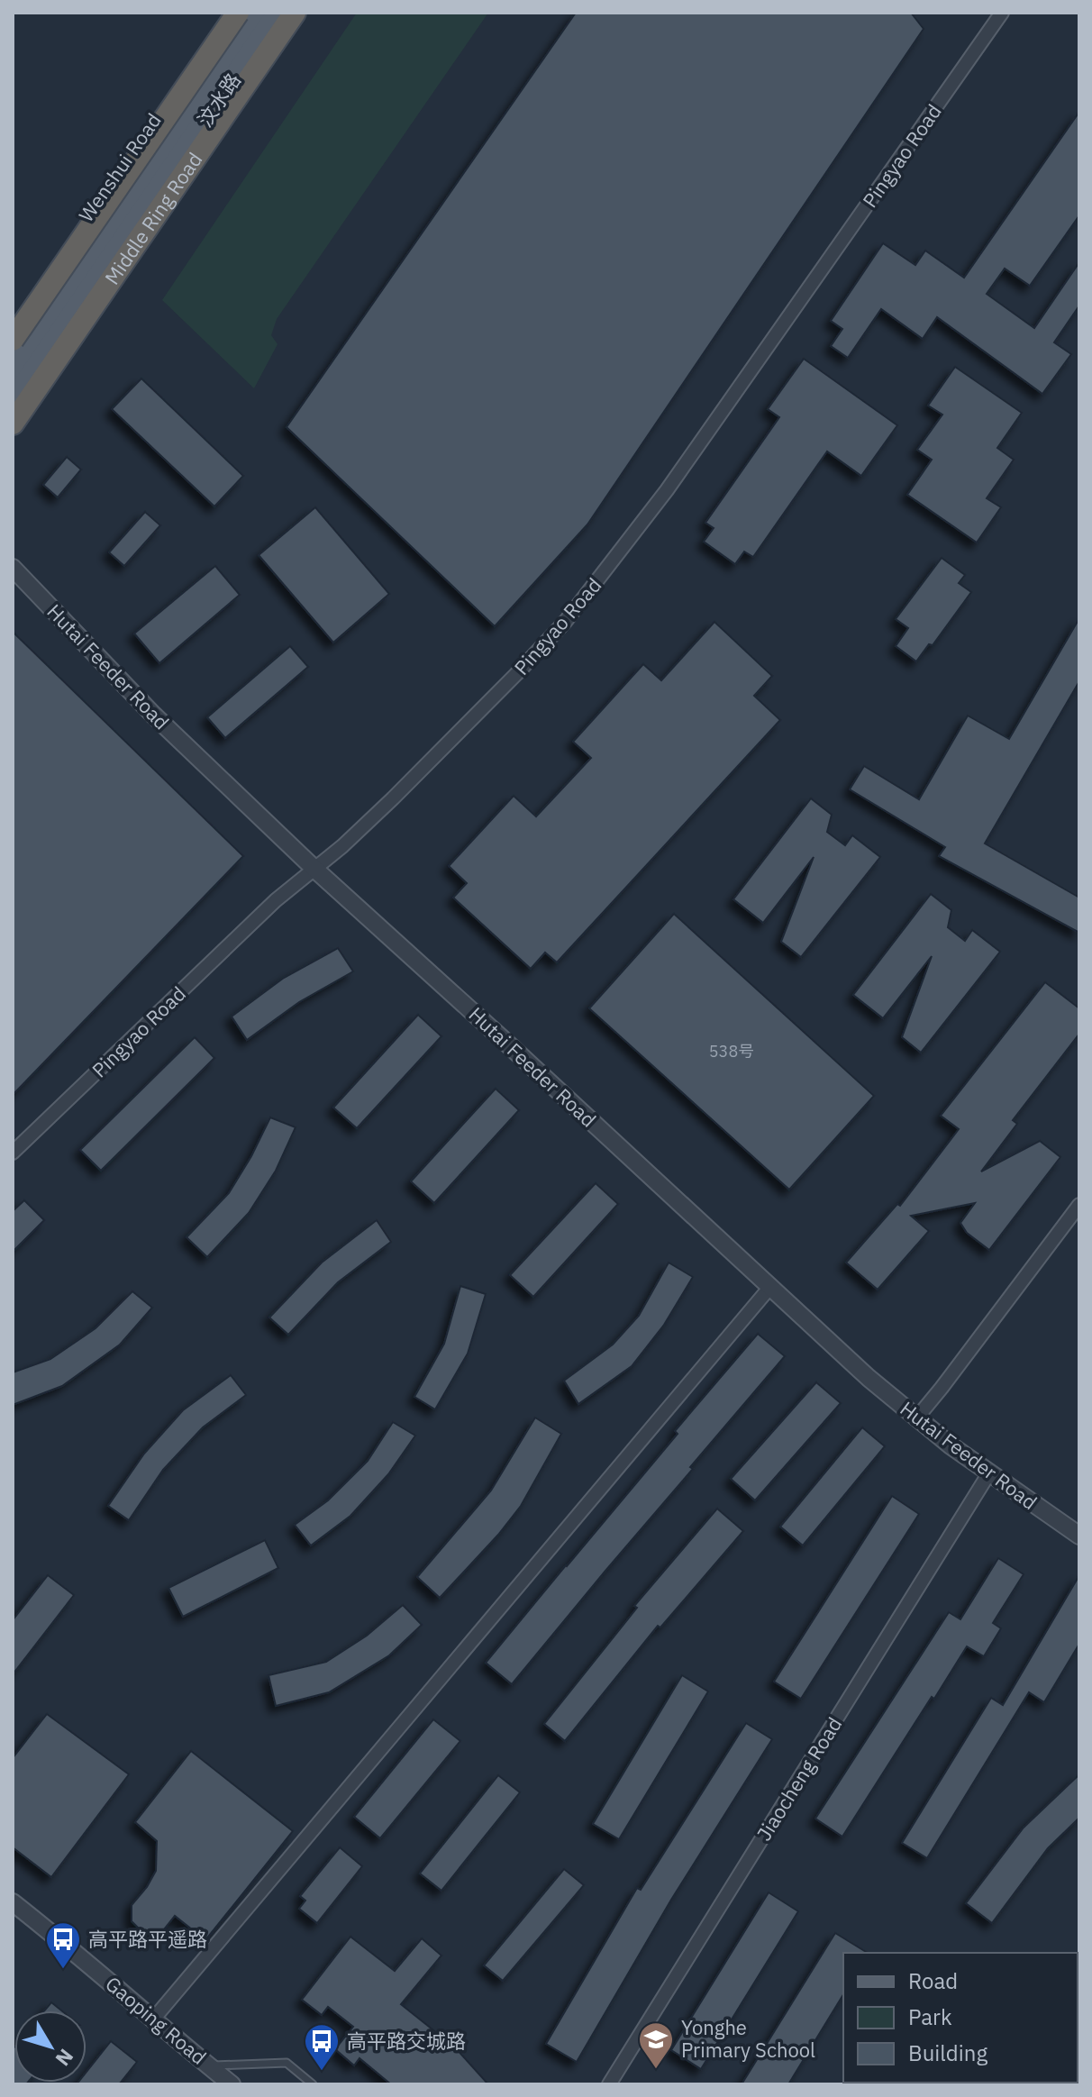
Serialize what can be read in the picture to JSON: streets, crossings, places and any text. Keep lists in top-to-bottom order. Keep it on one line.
{"streets":{"highway":["Middle Ring Road"],"main road":["汶水路","Wenshui Road"],"street":["Pingyao Road","Hutai Feeder Road","Jiaocheng Road","Gaoping Road"]},"crossings":[["Pingyao Road","Hutai Feeder Road"],["Hutai Feeder Road","Jiaocheng Road"]],"places":{"bus stop":["高平路平遥路","高平路交城路"],"school or university":["Yonghe Primary School"]},"house_numbers":["538号"],"legend":["Road","Park","Building"],"north":"bottom right"}
